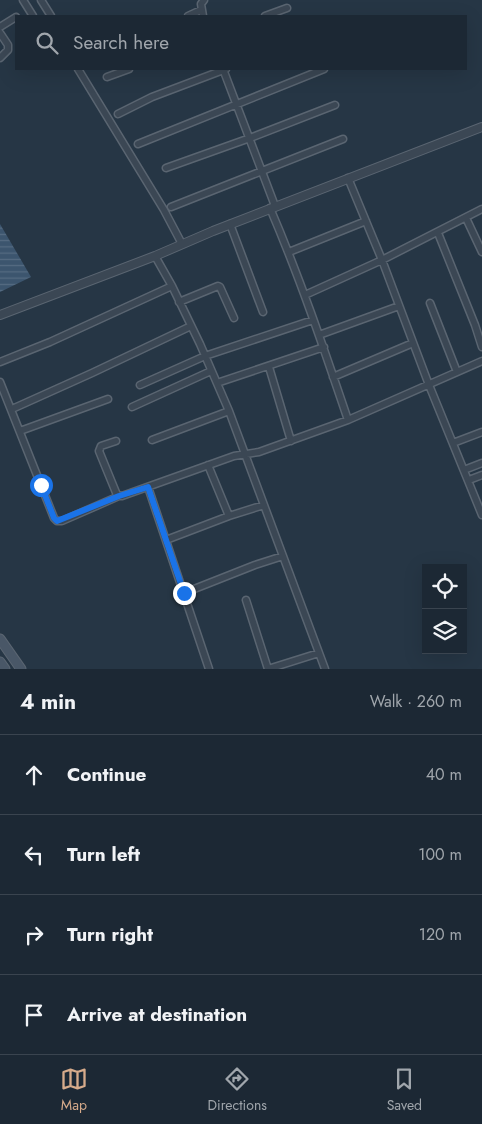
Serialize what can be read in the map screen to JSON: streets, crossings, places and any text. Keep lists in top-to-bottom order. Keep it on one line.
{"page":{"search":"Search here","heading":["4 min","Walk · 260 m"],"list":[["Continue","40 m"],["Turn left","100 m"],["Turn right","120 m"],"Arrive at destination"],"nav":["Map","Directions","Saved"]}}
